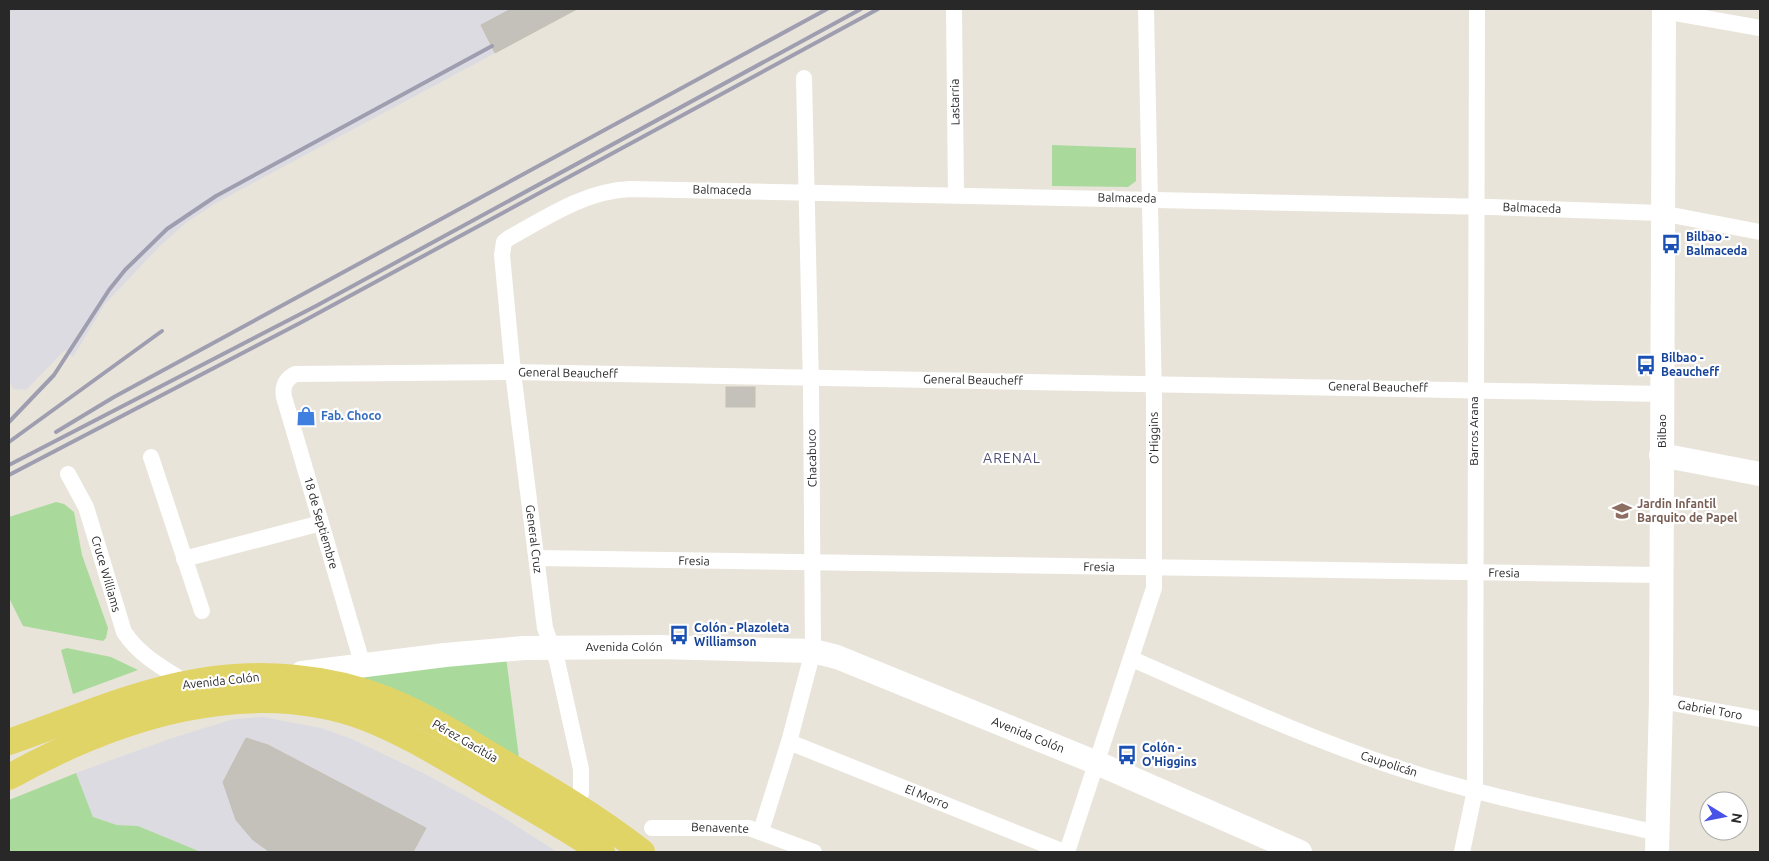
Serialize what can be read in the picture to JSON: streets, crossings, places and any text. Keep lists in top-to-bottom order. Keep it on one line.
{"streets":{"main road":["Bilbao","Avenida Colón","Pérez Gacitúa"],"street":["Lastarria","Balmaceda","General Beaucheff","Barros Arana","O'Higgins","Chacabuco","18 de Septiembre","General Cruz","Fresia","Cruce Williams","Gabriel Toro","Caupolicán","El Morro","Benavente"]},"crossings":[["Lastarria","Balmaceda"],["Balmaceda","Barros Arana"],["Balmaceda","Bilbao"],["Balmaceda","O'Higgins"],["Balmaceda","Chacabuco"],["Balmaceda","General Cruz"],["General Beaucheff","Barros Arana"],["General Beaucheff","Bilbao"],["General Beaucheff","O'Higgins"],["General Beaucheff","Chacabuco"],["General Beaucheff","18 de Septiembre"],["General Beaucheff","General Cruz"],["Barros Arana","Fresia"],["Barros Arana","Caupolicán"],["Bilbao","Fresia"],["Bilbao","Gabriel Toro"],["Bilbao","Caupolicán"],["O'Higgins","Fresia"],["O'Higgins","Avenida Colón"],["O'Higgins","Caupolicán"],["O'Higgins","El Morro"],["Chacabuco","Fresia"],["Chacabuco","Avenida Colón"],["Chacabuco","El Morro"],["Chacabuco","Benavente"],["18 de Septiembre","Avenida Colón"],["General Cruz","Fresia"],["General Cruz","Avenida Colón"],["General Cruz","Pérez Gacitúa"],["Cruce Williams","Avenida Colón"],["Avenida Colón","Pérez Gacitúa"]],"districts":["ARENAL"],"places":{"bus stop":["Bilbao - Balmaceda","Bilbao - Beaucheff","Colón - Plazoleta Williamson","Colón - O'Higgins"],"shop":["Fab. Choco"],"school or university":["Jardin Infantil Barquito de Papel"]},"north":"right"}
